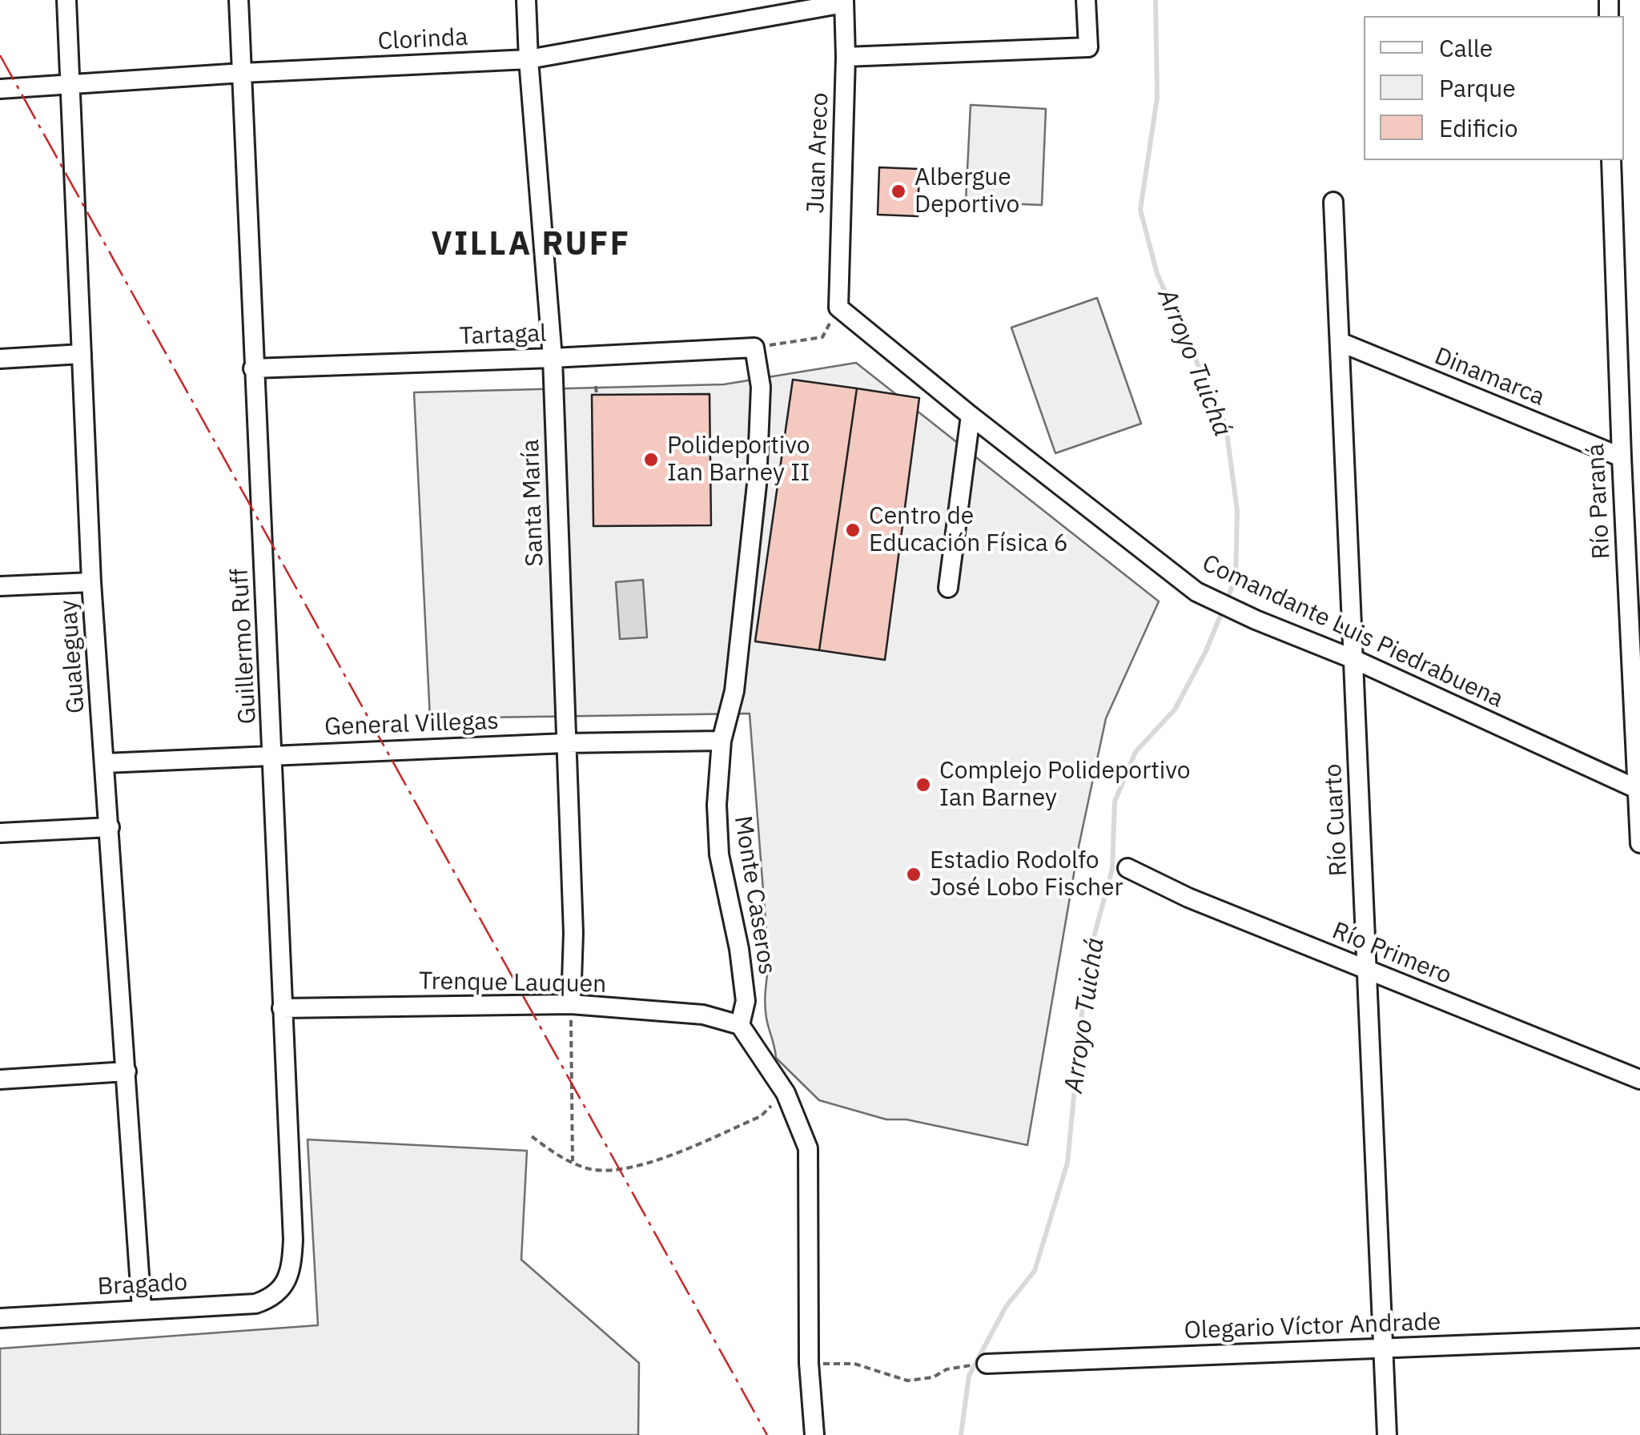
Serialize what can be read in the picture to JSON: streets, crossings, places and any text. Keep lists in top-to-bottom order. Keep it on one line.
{"streets":{"street":["Clorinda","Juan Areco","Tartagal","Dinamarca","Río Paraná","Santa María","Comandante Luis Piedrabuena","Guillermo Ruff","Gualeguay","General Villegas","Río Cuarto","Monte Caseros","Río Primero","Trenque Lauquen","Bragado","Olegario Víctor Andrade"]},"crossings":[["Clorinda","Juan Areco"],["Clorinda","Santa María"],["Clorinda","Guillermo Ruff"],["Clorinda","Gualeguay"],["Juan Areco","Comandante Luis Piedrabuena"],["Tartagal","Santa María"],["Tartagal","Guillermo Ruff"],["Tartagal","Monte Caseros"],["Dinamarca","Río Paraná"],["Dinamarca","Río Cuarto"],["Río Paraná","Comandante Luis Piedrabuena"],["Santa María","General Villegas"],["Santa María","Trenque Lauquen"],["Comandante Luis Piedrabuena","Río Cuarto"],["Guillermo Ruff","General Villegas"],["Guillermo Ruff","Trenque Lauquen"],["Guillermo Ruff","Bragado"],["Gualeguay","General Villegas"],["Gualeguay","Bragado"],["General Villegas","Monte Caseros"],["Río Cuarto","Río Primero"],["Río Cuarto","Olegario Víctor Andrade"],["Monte Caseros","Trenque Lauquen"]],"districts":["VILLA RUFF"],"water":["Arroyo Tuichá"],"places":["Albergue Deportivo","Polideportivo Ian Barney II","Centro de Educación Física 6","Complejo Polideportivo Ian Barney","Estadio Rodolfo José Lobo Fischer"],"legend":["Calle","Parque","Edificio"]}
